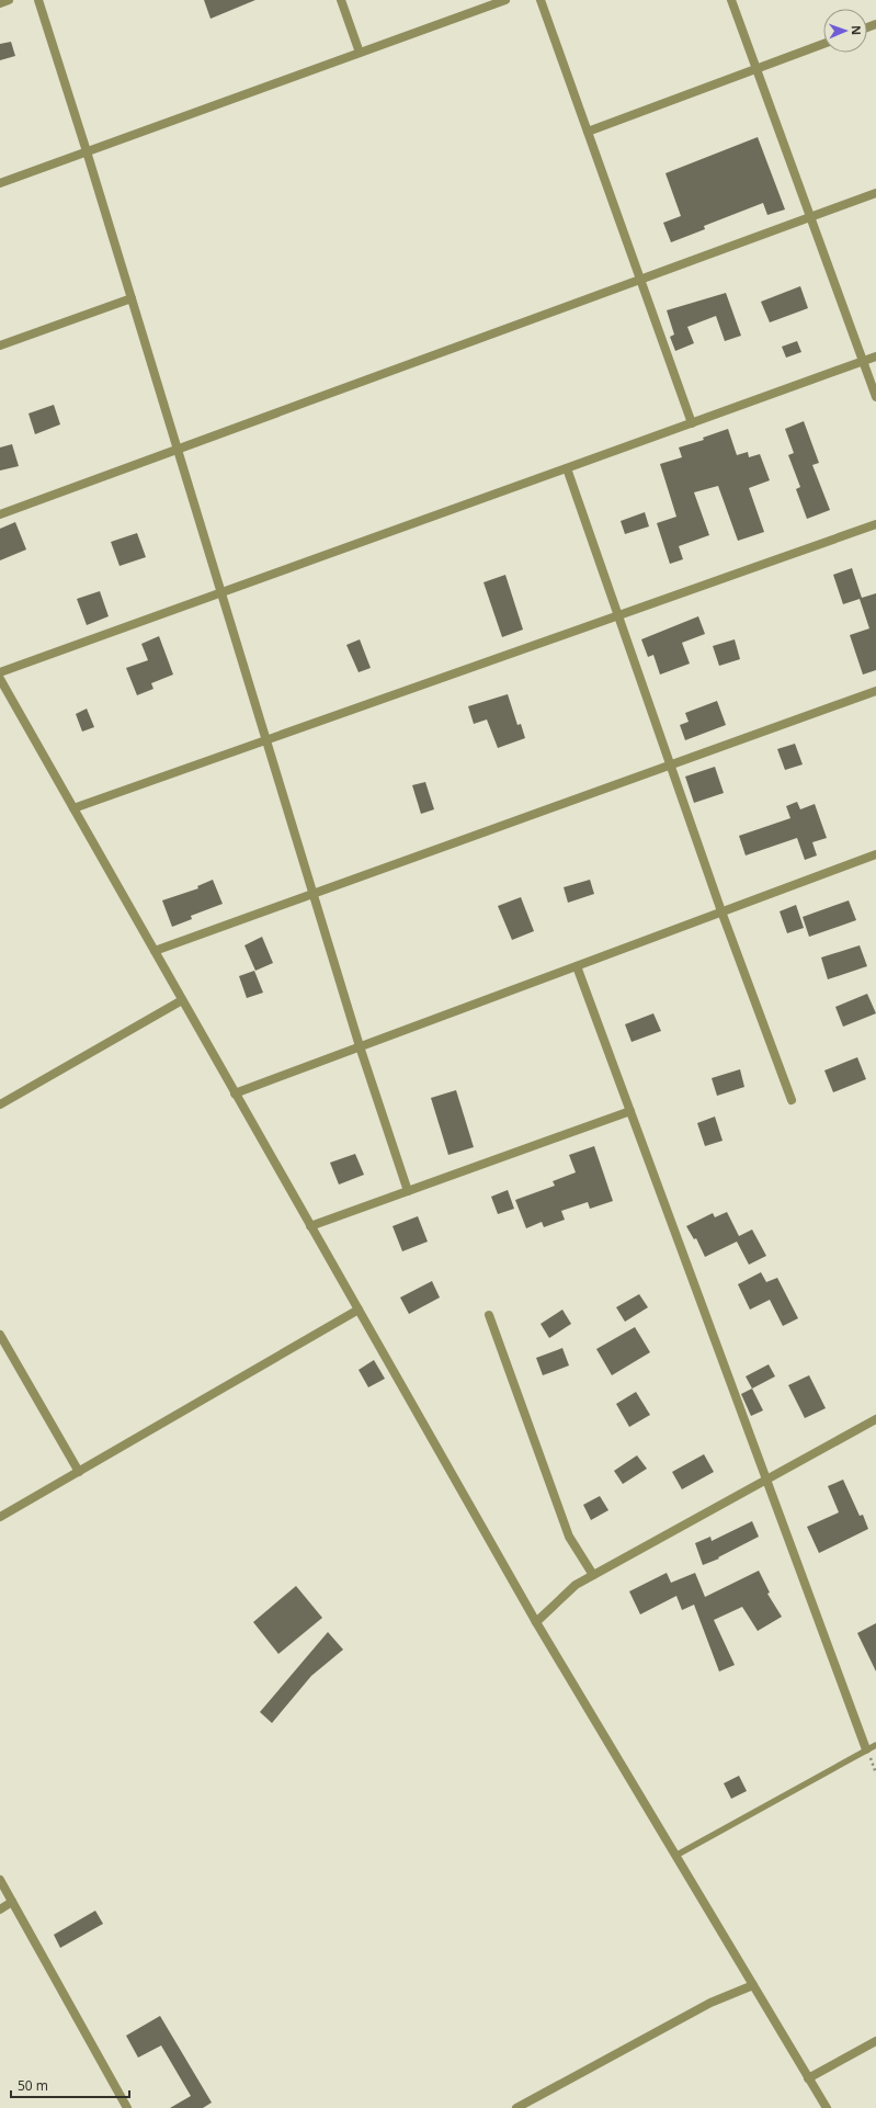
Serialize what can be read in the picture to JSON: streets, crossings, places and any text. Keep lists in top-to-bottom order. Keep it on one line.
{"scale_bar":"50 m","north":"right"}
